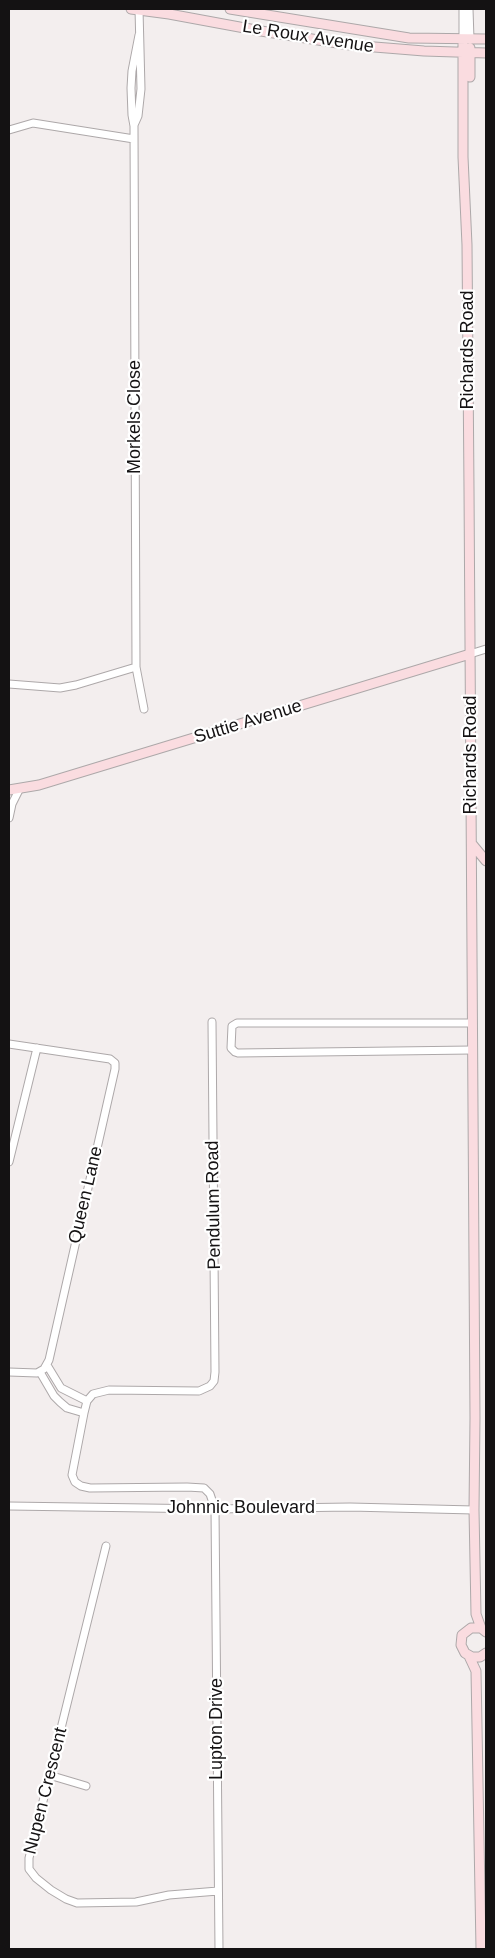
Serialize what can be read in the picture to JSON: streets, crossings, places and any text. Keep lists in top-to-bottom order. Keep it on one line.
{"streets":{"street":["Le Roux Avenue","Richards Road","Morkels Close","Suttie Avenue","Queen Lane","Pendulum Road","Johnnic Boulevard","Lupton Drive","Nupen Crescent"]},"crossings":[["Le Roux Avenue","Richards Road"],["Le Roux Avenue","Morkels Close"],["Richards Road","Suttie Avenue"],["Richards Road","Johnnic Boulevard"],["Johnnic Boulevard","Lupton Drive"],["Lupton Drive","Nupen Crescent"]]}
